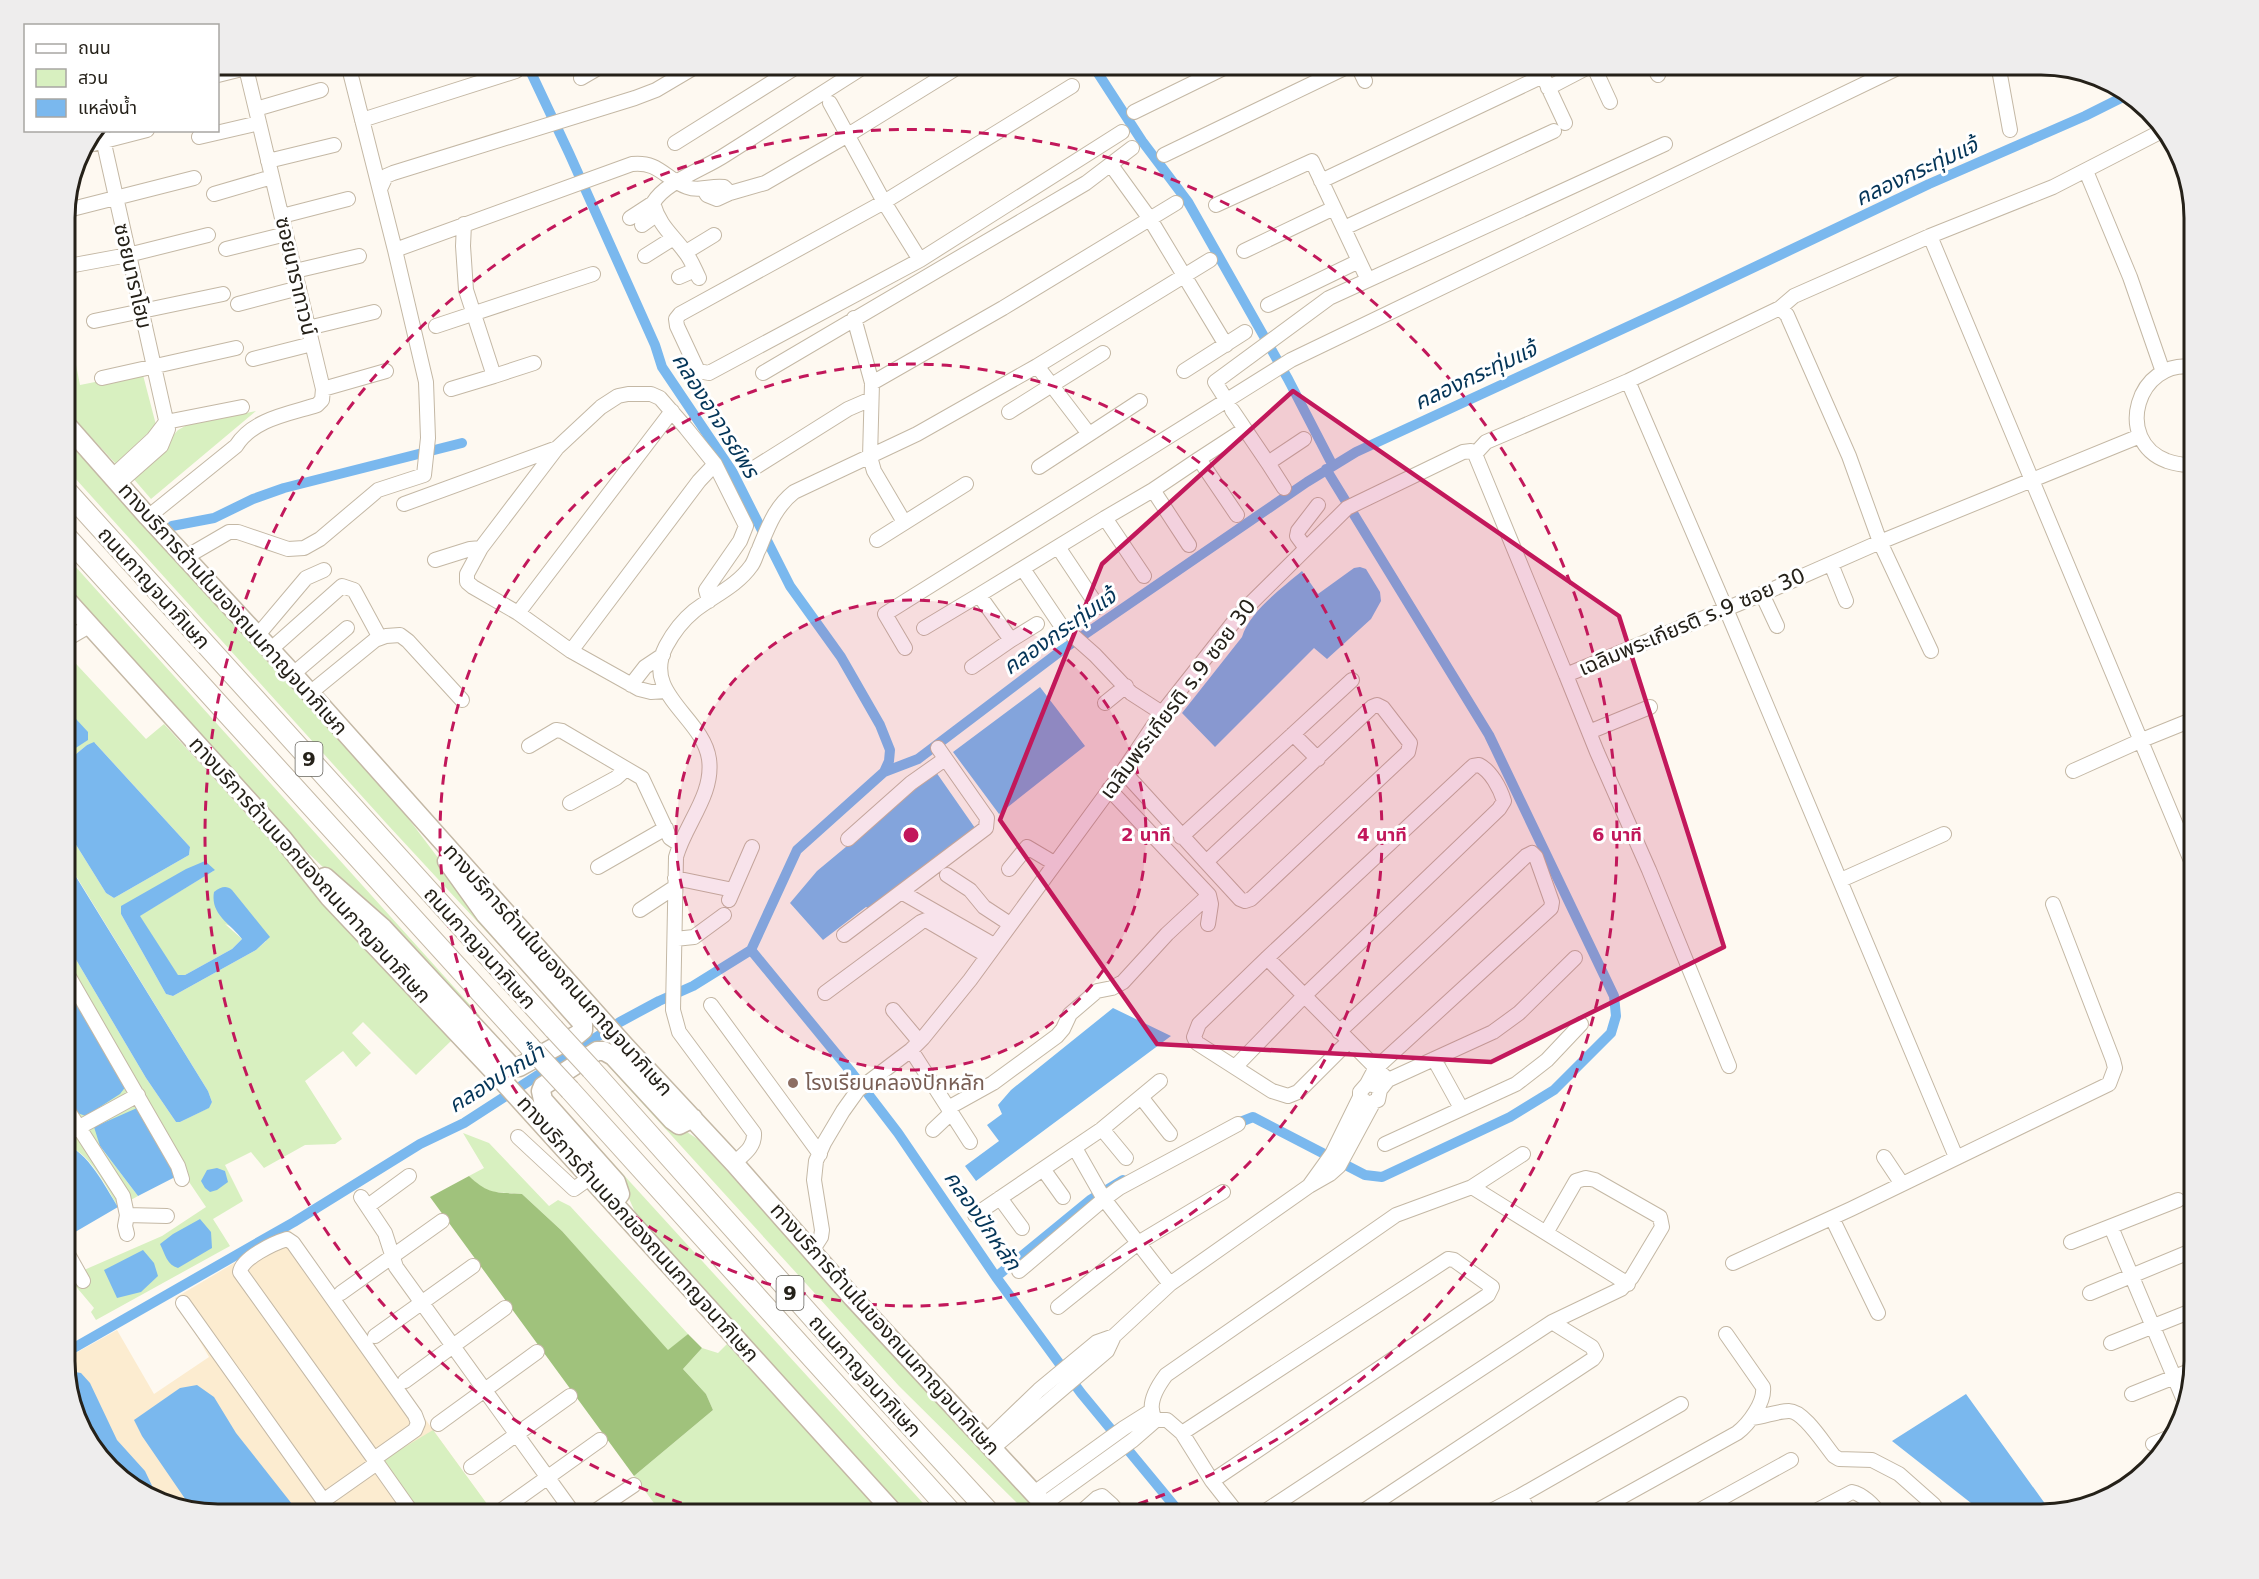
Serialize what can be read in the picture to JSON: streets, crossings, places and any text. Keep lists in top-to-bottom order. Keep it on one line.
{"streets":{"highway":["ถนนกาญจนาภิเษก","9"],"main road":["ทางบริการด้านในของถนนกาญจนาภิเษก","ทางบริการด้านนอกของถนนกาญจนาภิเษก"],"street":["ซอยนาราโฮม","ซอยนาราทาวน์","เฉลิมพระเกียรติ ร.9 ซอย 30"]},"crossings":[["ทางบริการด้านในของถนนกาญจนาภิเษก","เฉลิมพระเกียรติ ร.9 ซอย 30"]],"water":["คลองกระทุ่มแจ้","คลองอาจารย์พร","คลองปากน้ำ","คลองปักหลัก"],"places":["โรงเรียนคลองปักหลัก"],"legend":["ถนน","สวน","แหล่งน้ำ"],"rings":["2 นาที","4 นาที","6 นาที"]}
